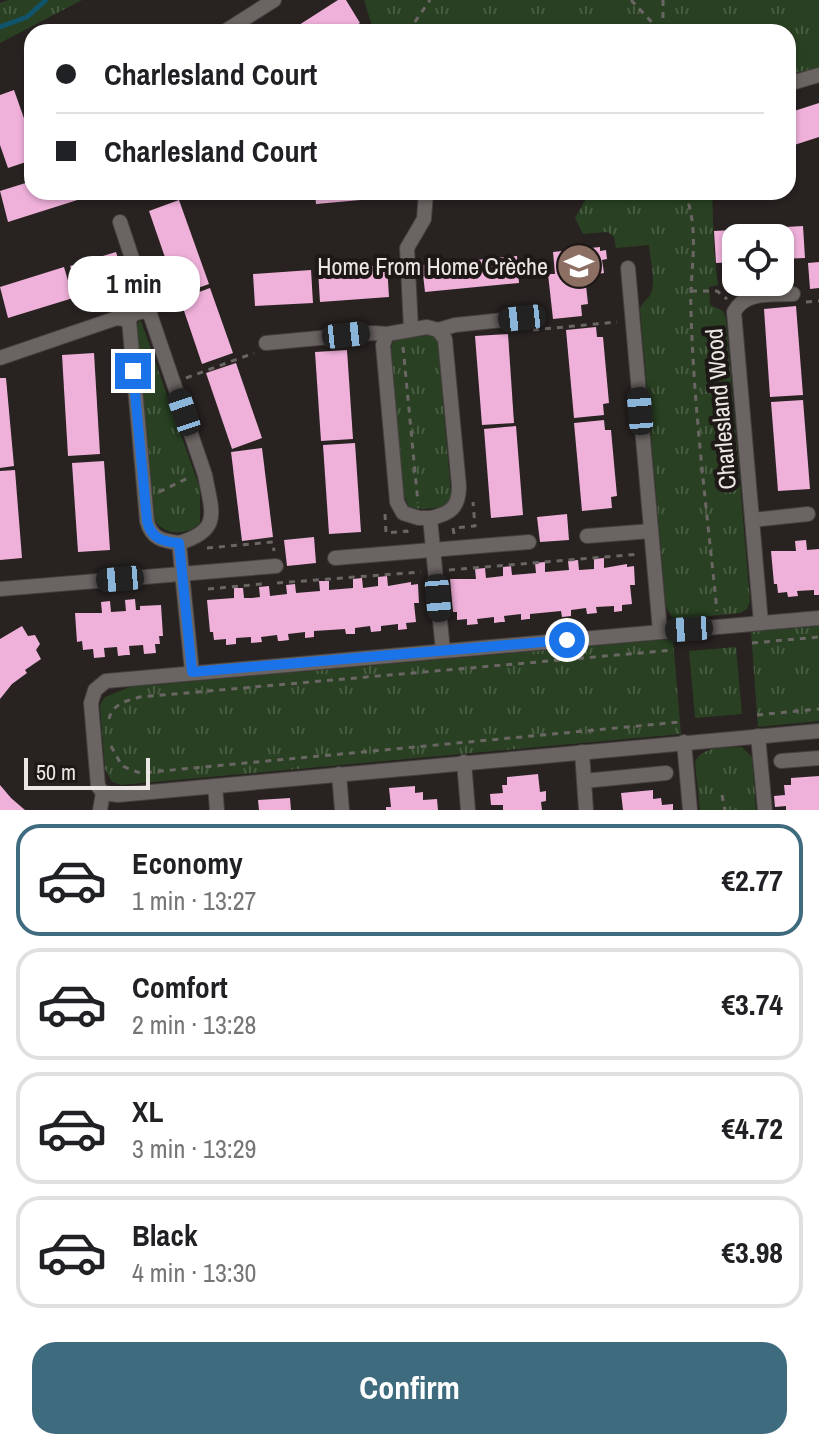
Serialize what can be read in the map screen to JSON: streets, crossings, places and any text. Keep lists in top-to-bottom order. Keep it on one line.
{"streets":{"street":["Charlesland Wood"]},"places":{"school or university":["Home From Home Crèche"]},"scale_bar":"50 m","page":{"banner":["Charlesland Court","Charlesland Court"],"bubble":"1 min","scale":"50 m","list":[{"name":"Economy","note":"1 min · 13:27","value":"€2.77"},{"name":"Comfort","note":"2 min · 13:28","value":"€3.74"},{"name":"XL","note":"3 min · 13:29","value":"€4.72"},{"name":"Black","note":"4 min · 13:30","value":"€3.98"}],"buttons":"Confirm"}}
